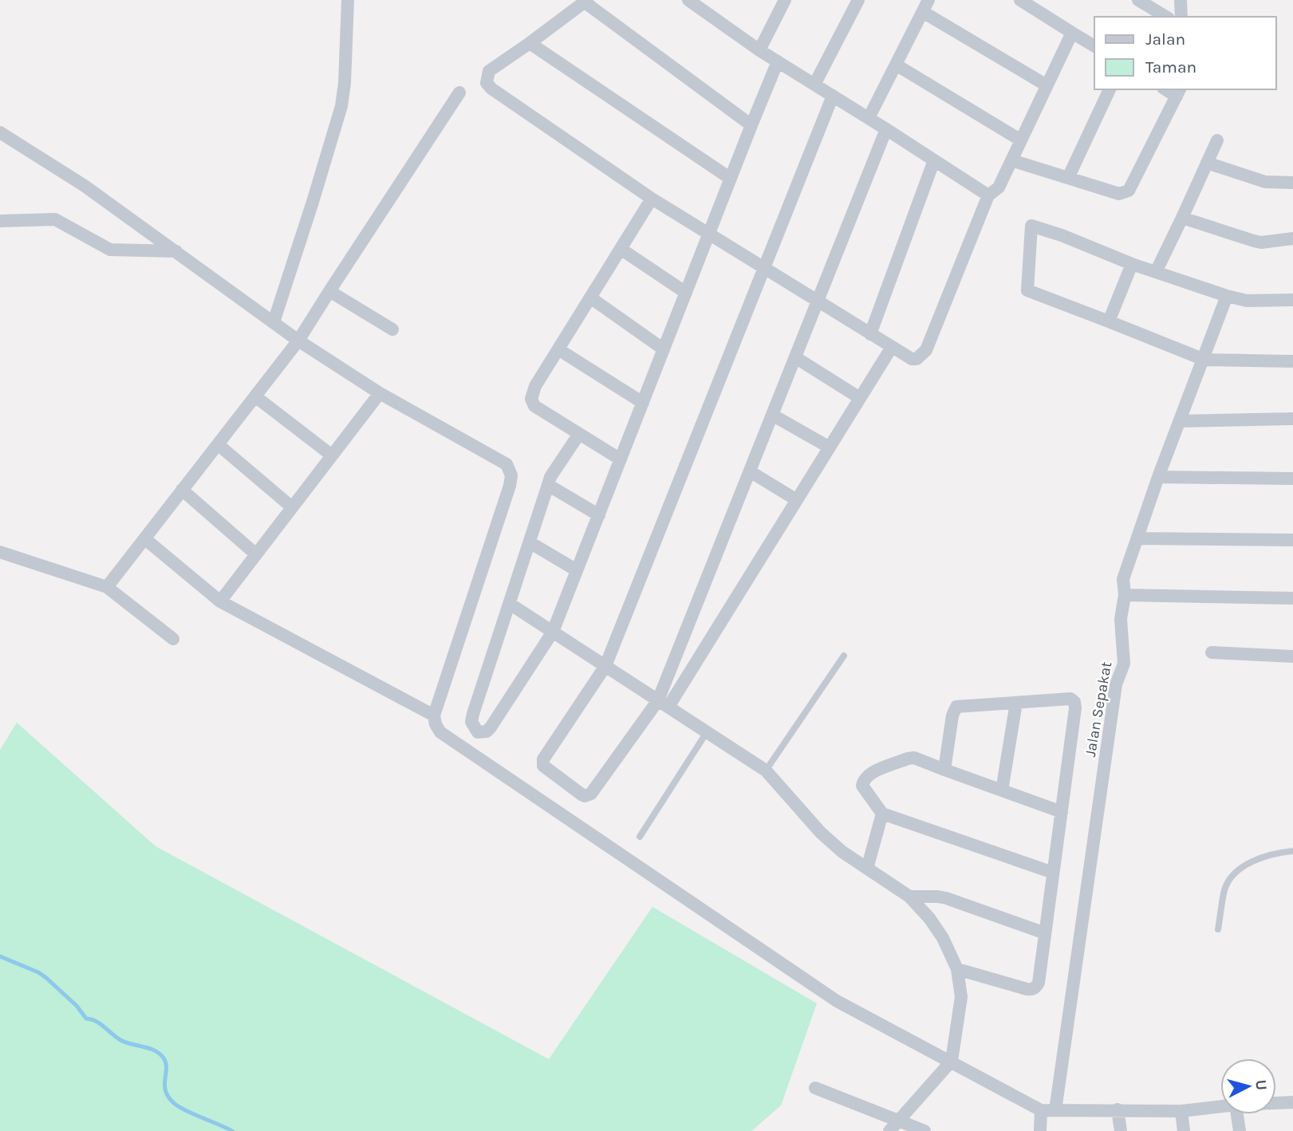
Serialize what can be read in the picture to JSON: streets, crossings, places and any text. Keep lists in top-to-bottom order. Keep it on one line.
{"streets":{"street":["Jalan Sepakat"]},"legend":["Jalan","Taman"],"north":"right"}
